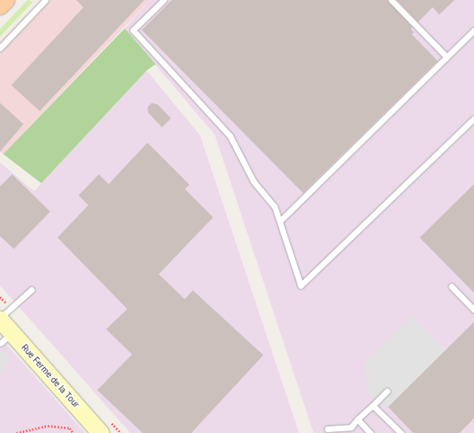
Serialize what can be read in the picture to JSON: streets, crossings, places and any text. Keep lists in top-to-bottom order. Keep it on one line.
{"streets":{"street":["Rue Ferme de la Tour"]}}
